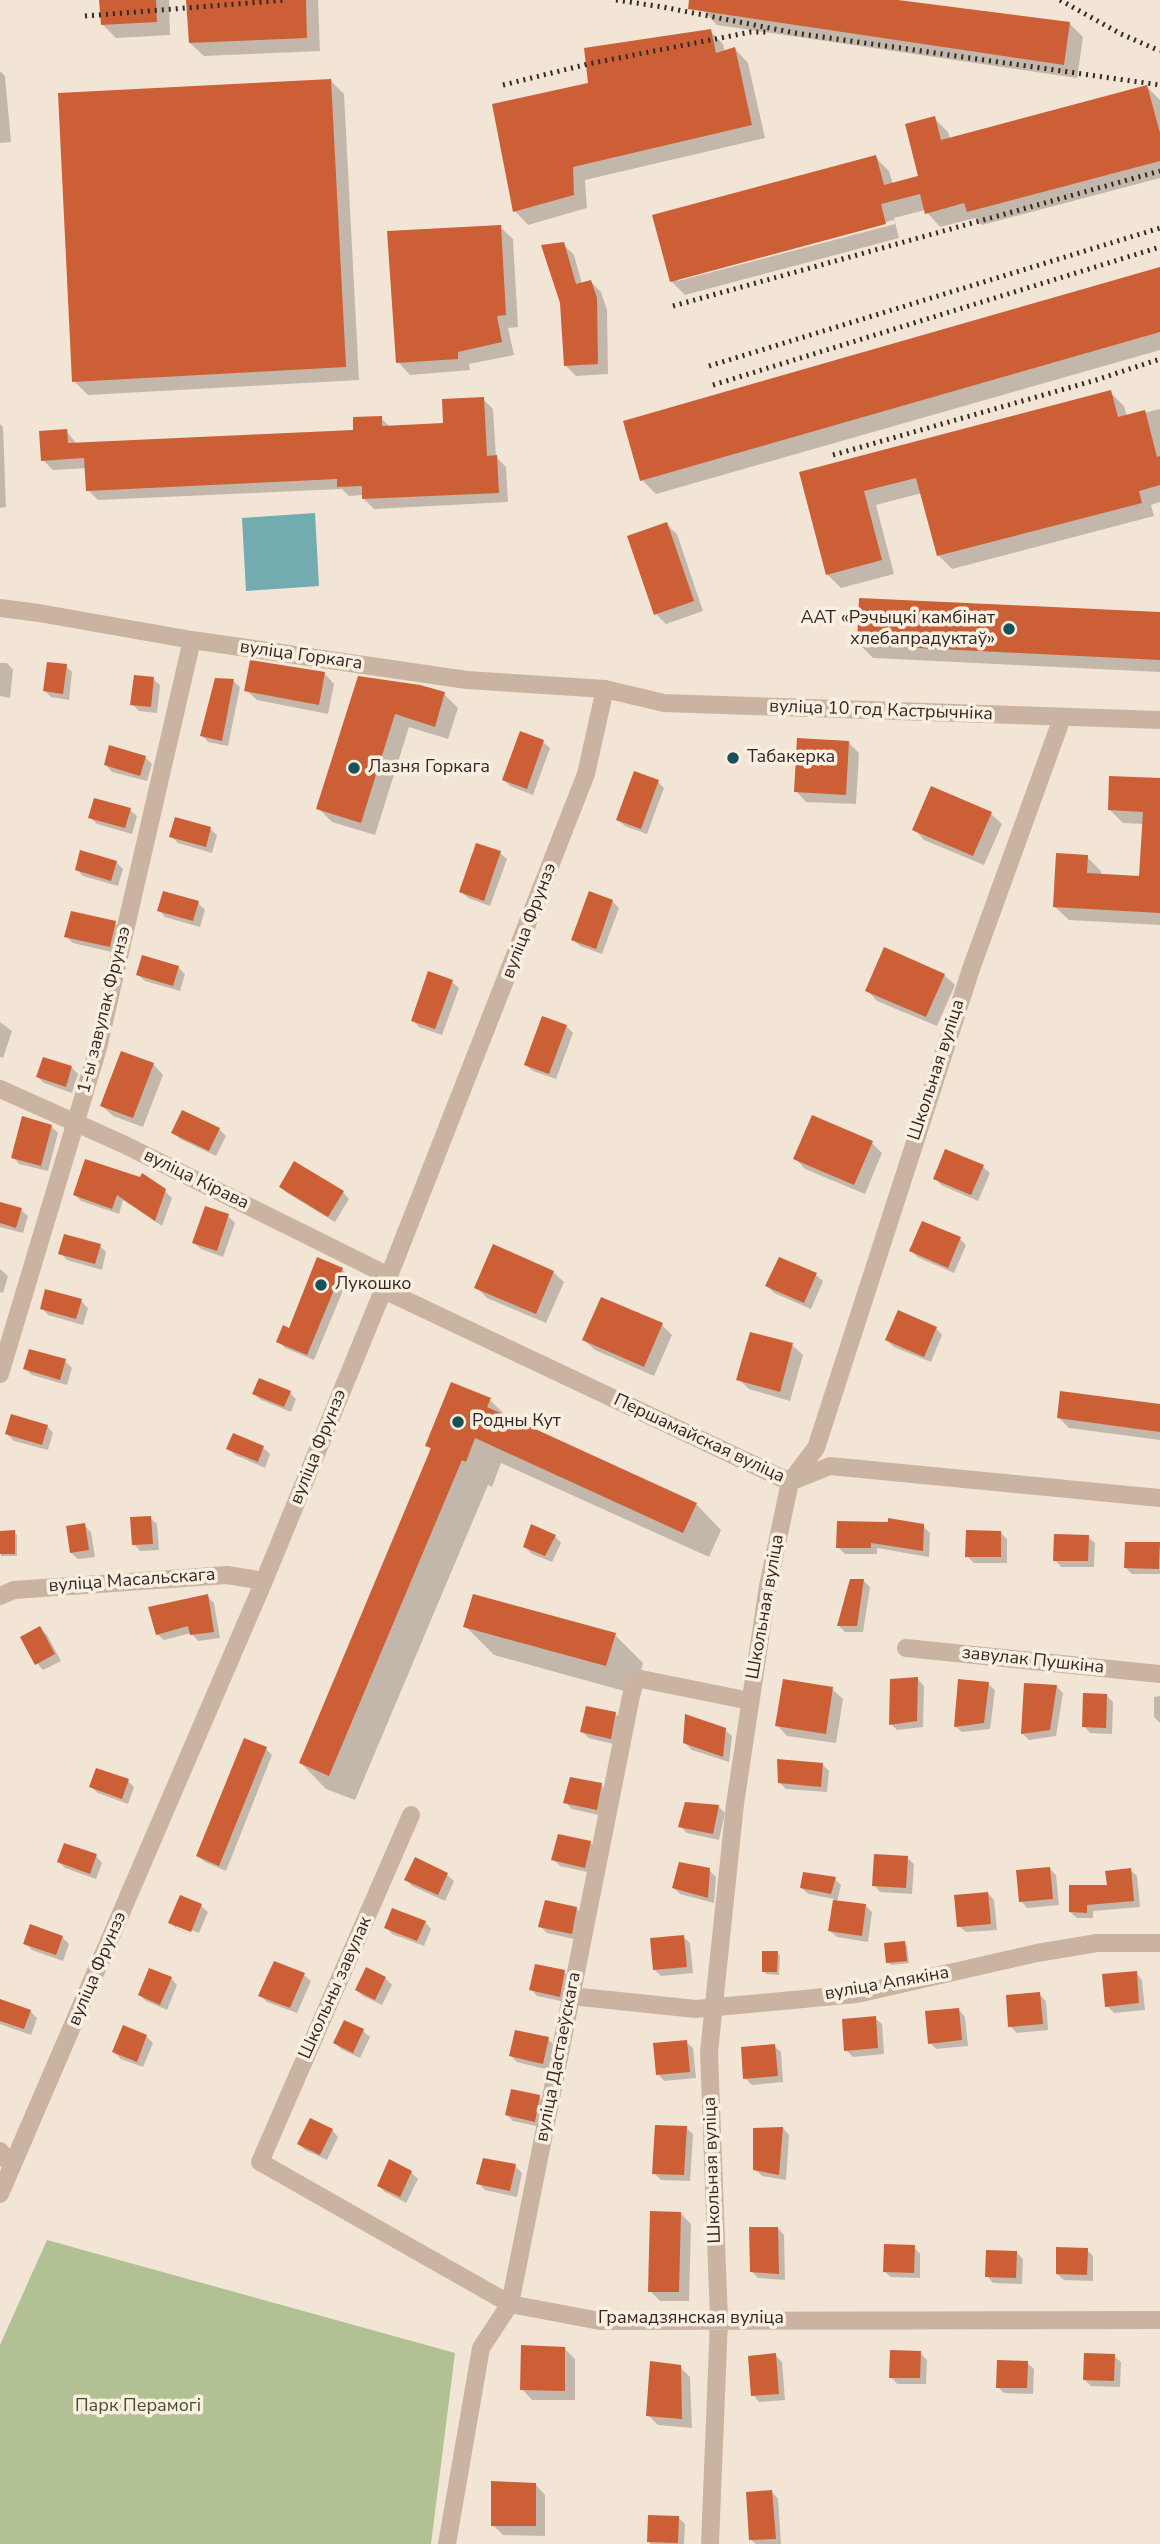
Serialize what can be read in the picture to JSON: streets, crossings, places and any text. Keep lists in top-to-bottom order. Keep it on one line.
{"streets":{"street":["вуліца Горкага","вуліца 10 год Кастрычніка","вуліца Фрунзэ","1-ы завулак Фрунзэ","Школьная вуліца","вуліца Кірава","Першамайская вуліца","вуліца Масальскага","завулак Пушкіна","вуліца Апякіна","Школьны завулак","вуліца Дастаеўскага","Грамадзянская вуліца"]},"crossings":[["вуліца Горкага","вуліца 10 год Кастрычніка"],["вуліца Горкага","вуліца Фрунзэ"],["вуліца Горкага","1-ы завулак Фрунзэ"],["вуліца 10 год Кастрычніка","вуліца Фрунзэ"],["вуліца 10 год Кастрычніка","Школьная вуліца"],["вуліца Фрунзэ","вуліца Кірава"],["вуліца Фрунзэ","Першамайская вуліца"],["вуліца Фрунзэ","вуліца Масальскага"],["1-ы завулак Фрунзэ","вуліца Кірава"],["Школьная вуліца","Першамайская вуліца"],["Школьная вуліца","вуліца Апякіна"],["Школьная вуліца","вуліца Дастаеўскага"],["Школьная вуліца","Грамадзянская вуліца"],["вуліца Кірава","Першамайская вуліца"],["вуліца Апякіна","вуліца Дастаеўскага"],["Школьны завулак","Грамадзянская вуліца"],["вуліца Дастаеўскага","Грамадзянская вуліца"]],"parks":["Парк Перамогі"],"places":["ААТ «Рэчыцкі камбінат хлебапрадуктаў»","Табакерка","Лазня Горкага","Лукошко","Родны Кут"]}
